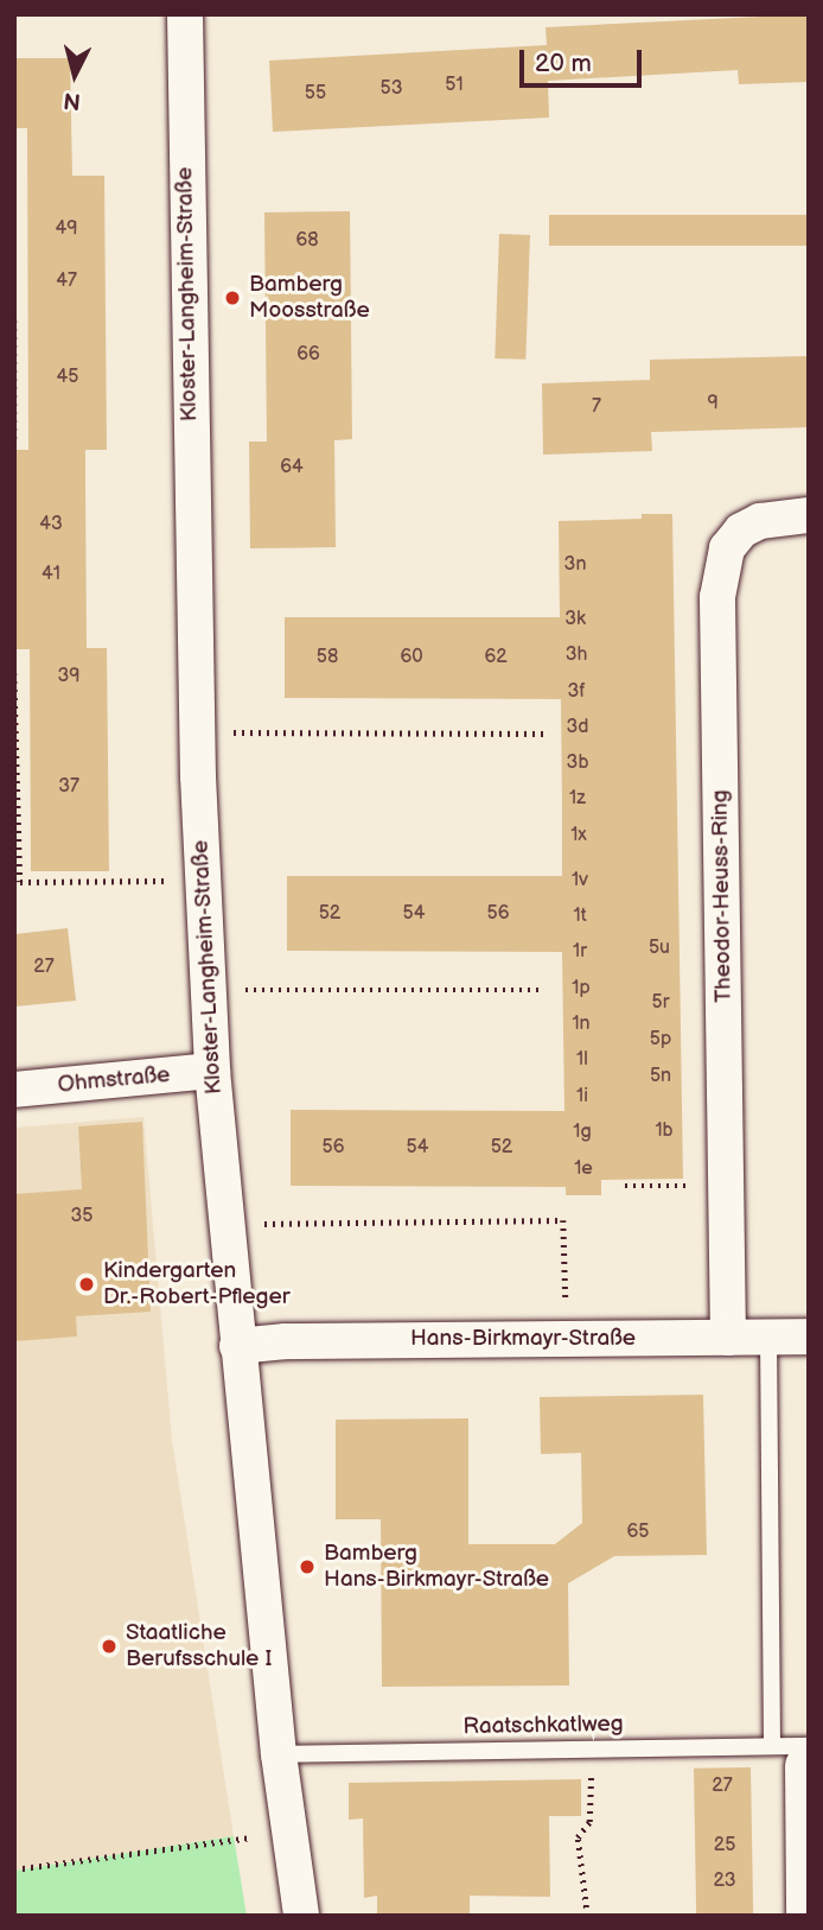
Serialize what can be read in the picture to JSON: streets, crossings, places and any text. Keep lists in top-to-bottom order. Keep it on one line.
{"streets":{"street":["Kloster-Langheim-Straße","Theodor-Heuss-Ring","Ohmstraße","Hans-Birkmayr-Straße"],"lane":["Raatschkatlweg"]},"crossings":[["Kloster-Langheim-Straße","Ohmstraße"],["Kloster-Langheim-Straße","Hans-Birkmayr-Straße"],["Kloster-Langheim-Straße","Raatschkatlweg"],["Theodor-Heuss-Ring","Hans-Birkmayr-Straße"]],"places":["Bamberg Moosstraße","Kindergarten Dr.-Robert-Pfleger","Bamberg Hans-Birkmayr-Straße","Staatliche Berufsschule I"],"house_numbers":["51","53","55","49","68","47","66","45","9","7","64","43","3n","41","3k","3h","58","60","62","39","3f","3d","3b","37","1z","1x","1v","52","54","56","1t","5u","1r","27","1p","5r","1n","5p","1l","5n","1i","1b","1g","56","54","52","1e","35","65","27","25","23"],"scale_bar":"20 m","north":"bottom"}
